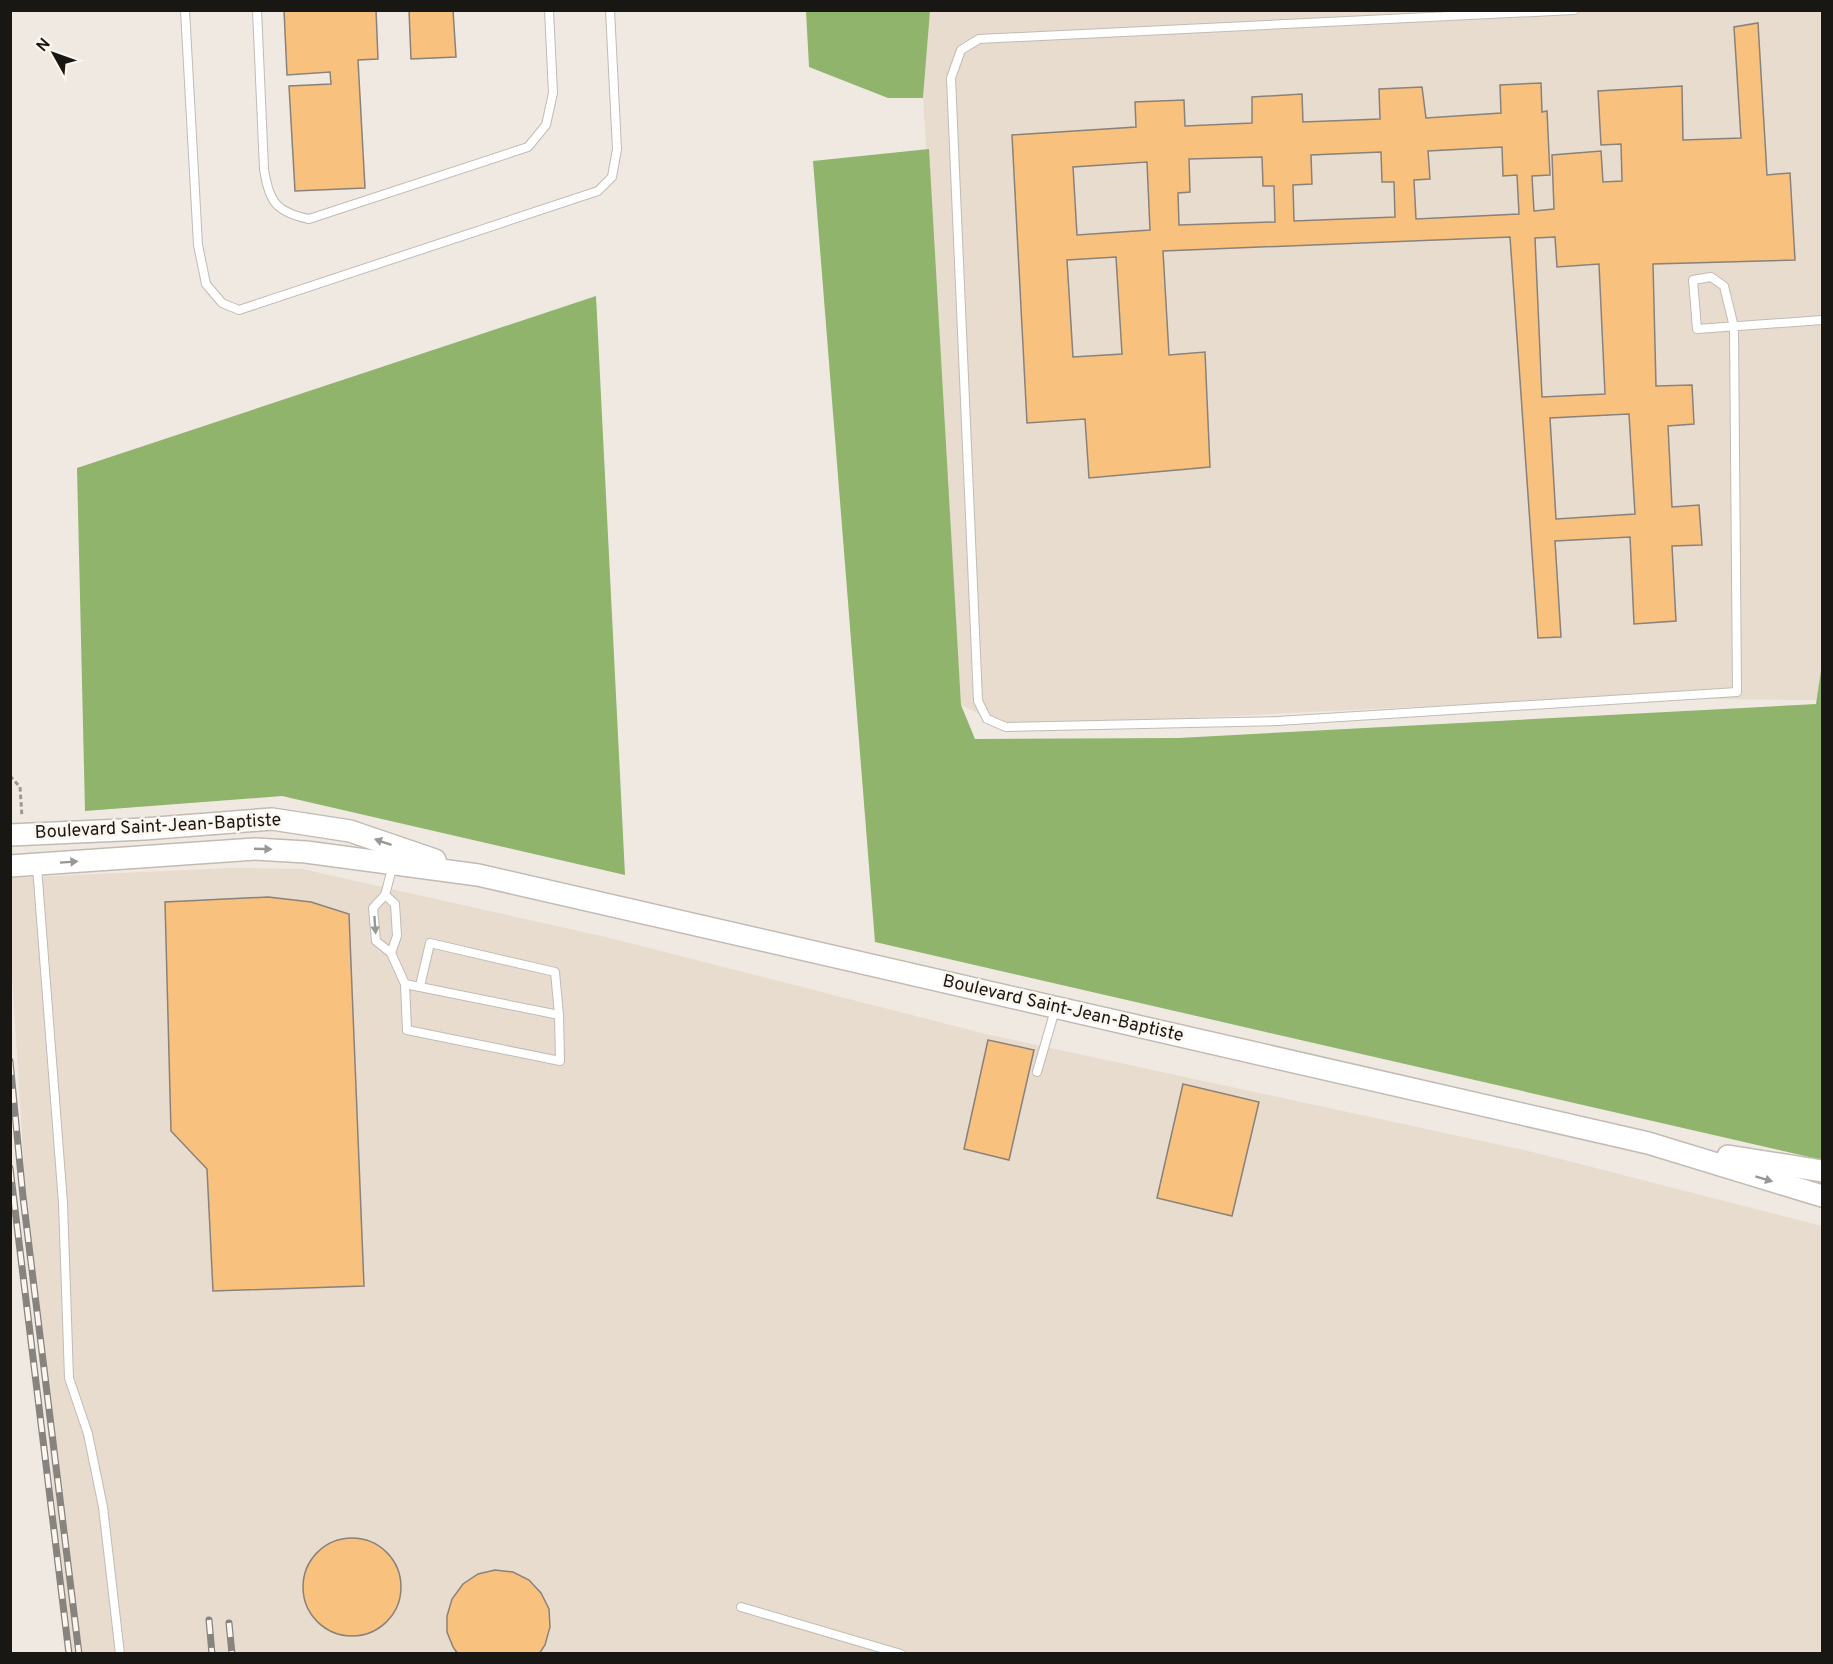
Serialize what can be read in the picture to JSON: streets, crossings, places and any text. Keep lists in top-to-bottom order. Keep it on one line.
{"streets":{"main road":["Boulevard Saint-Jean-Baptiste"]},"north":"top left"}
